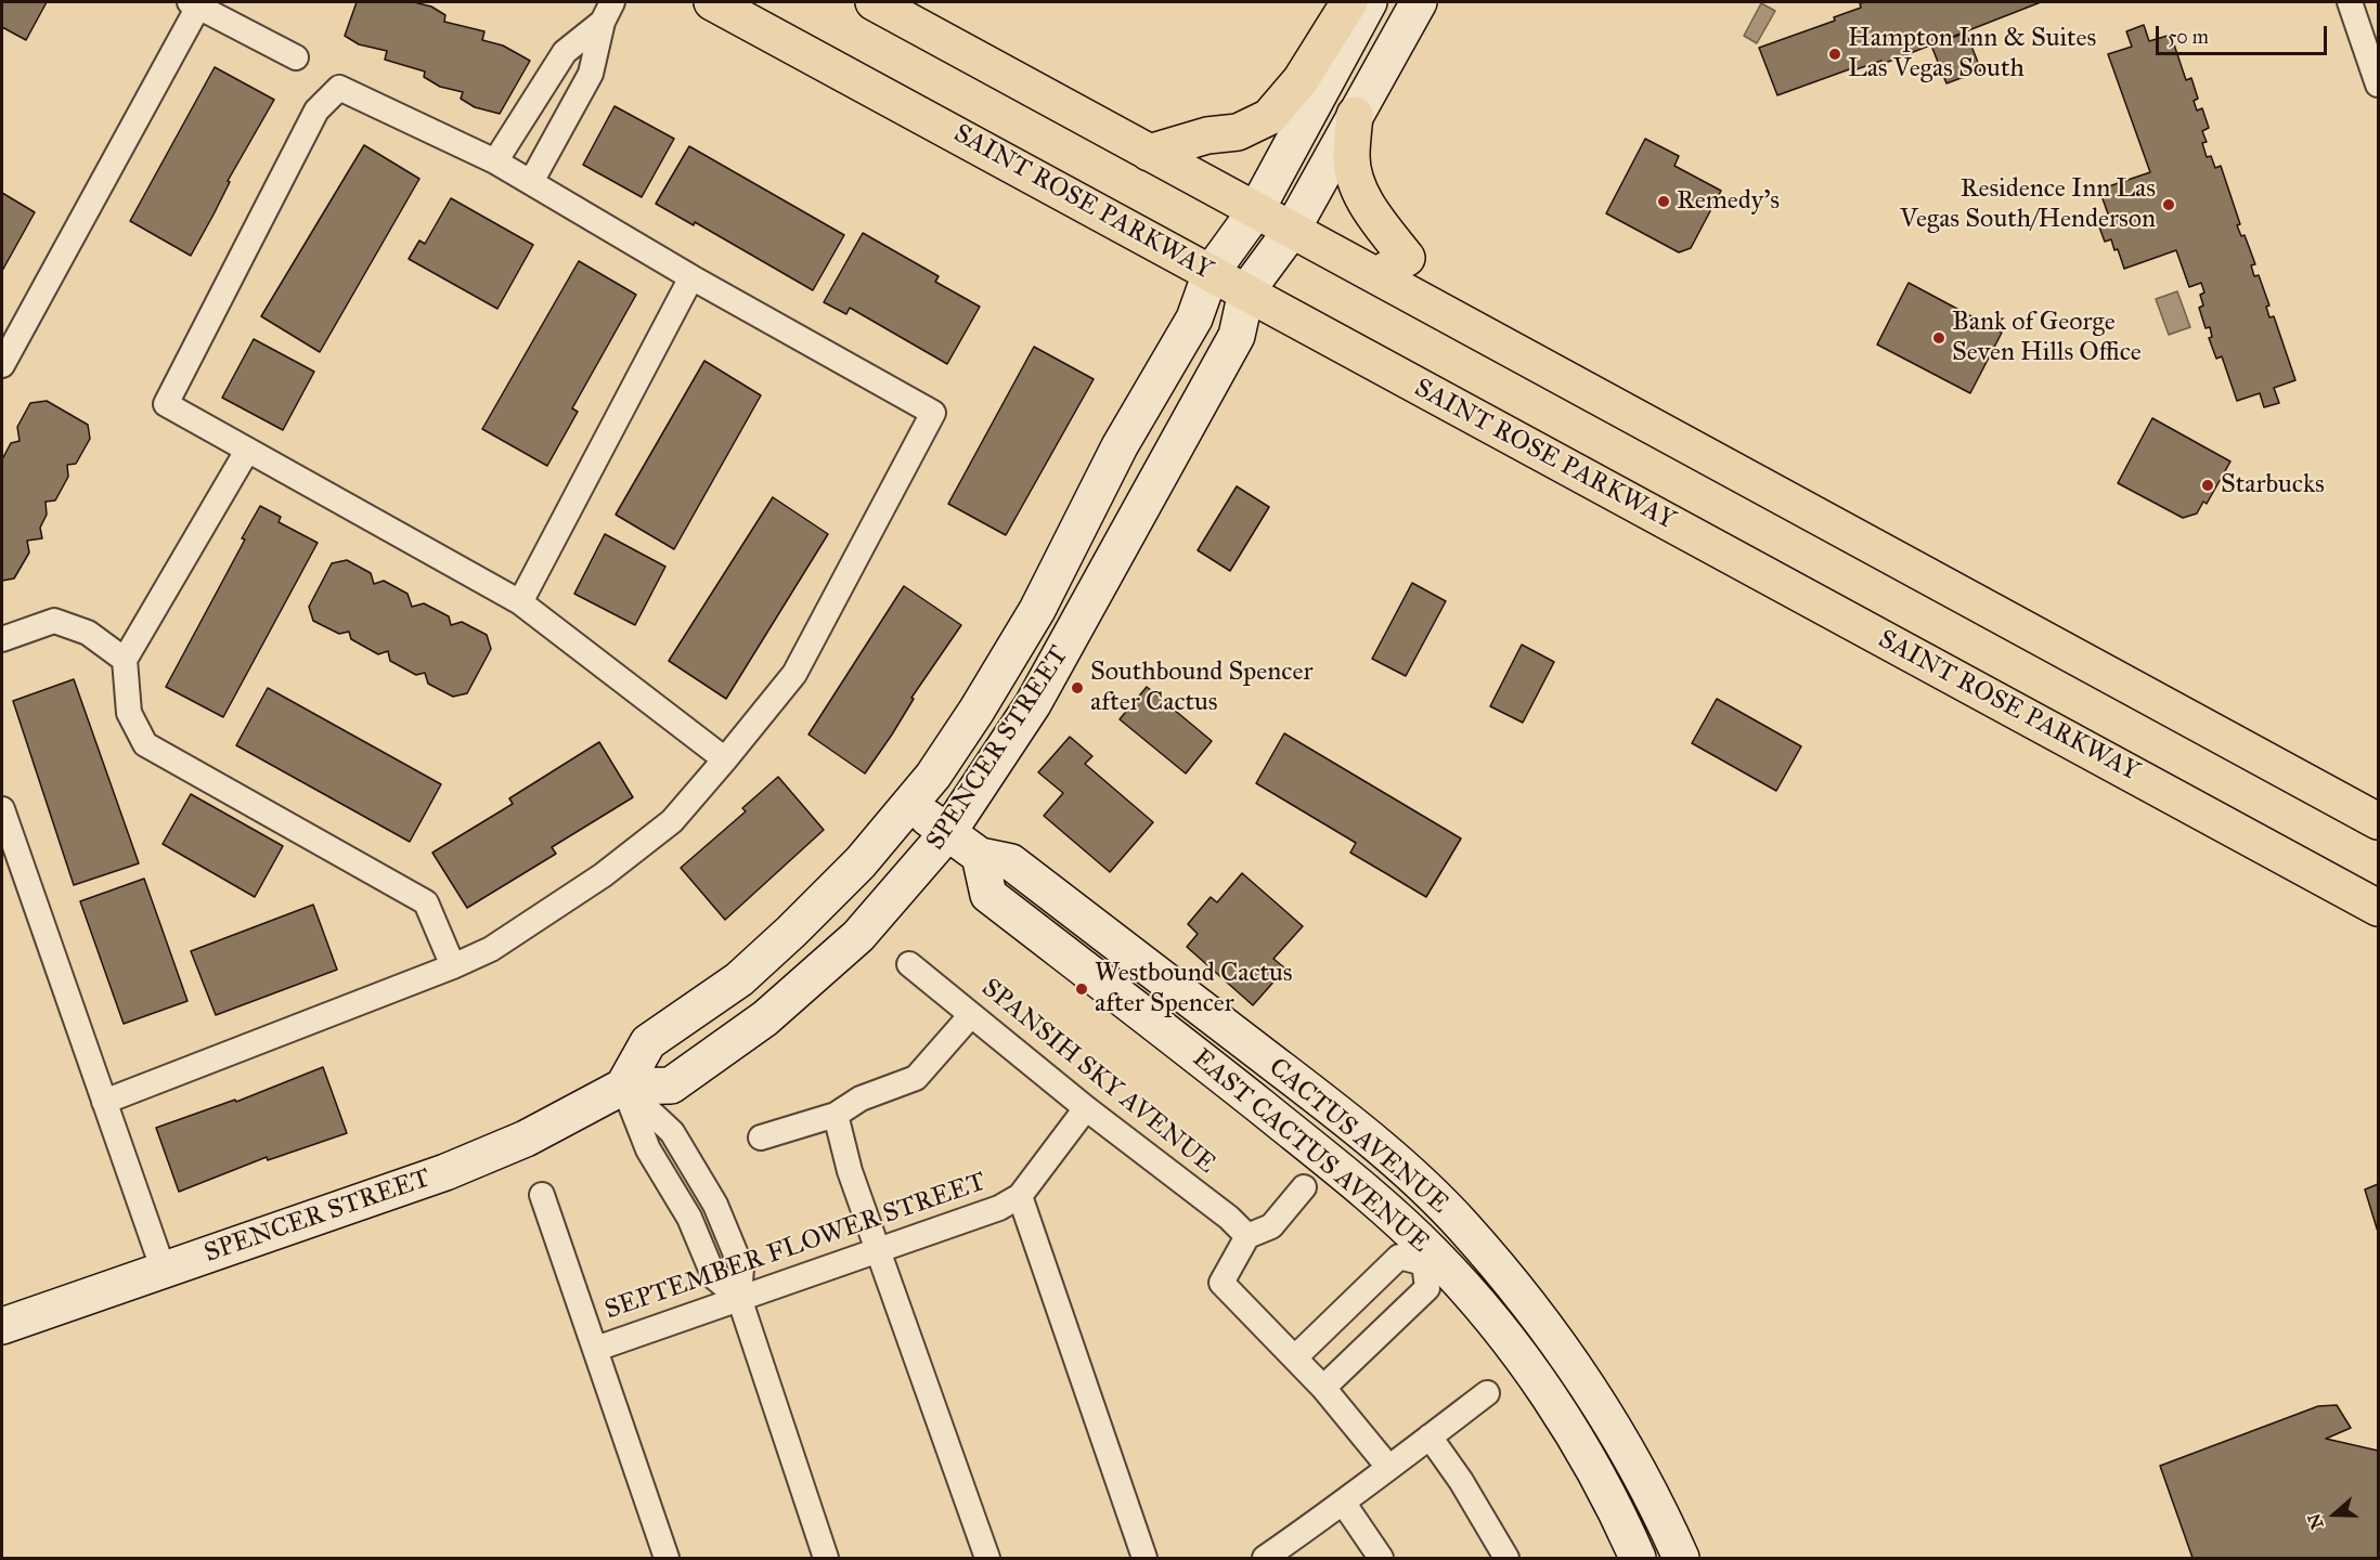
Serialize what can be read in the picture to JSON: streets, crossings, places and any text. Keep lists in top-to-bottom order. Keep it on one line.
{"streets":{"highway":["SAINT ROSE PARKWAY"],"main road":["SPENCER STREET","CACTUS AVENUE","EAST CACTUS AVENUE"],"street":["SPANSIH SKY AVENUE","SEPTEMBER FLOWER STREET"]},"crossings":[["SAINT ROSE PARKWAY","SPENCER STREET"],["SPENCER STREET","CACTUS AVENUE"],["SPANSIH SKY AVENUE","SEPTEMBER FLOWER STREET"],["CACTUS AVENUE","EAST CACTUS AVENUE"]],"places":["Hampton Inn & Suites Las Vegas South","Remedy's","Residence Inn Las Vegas South/Henderson","Bank of George Seven Hills Office","Starbucks","Southbound Spencer after Cactus","Westbound Cactus after Spencer"],"scale_bar":"50 m","north":"left"}
